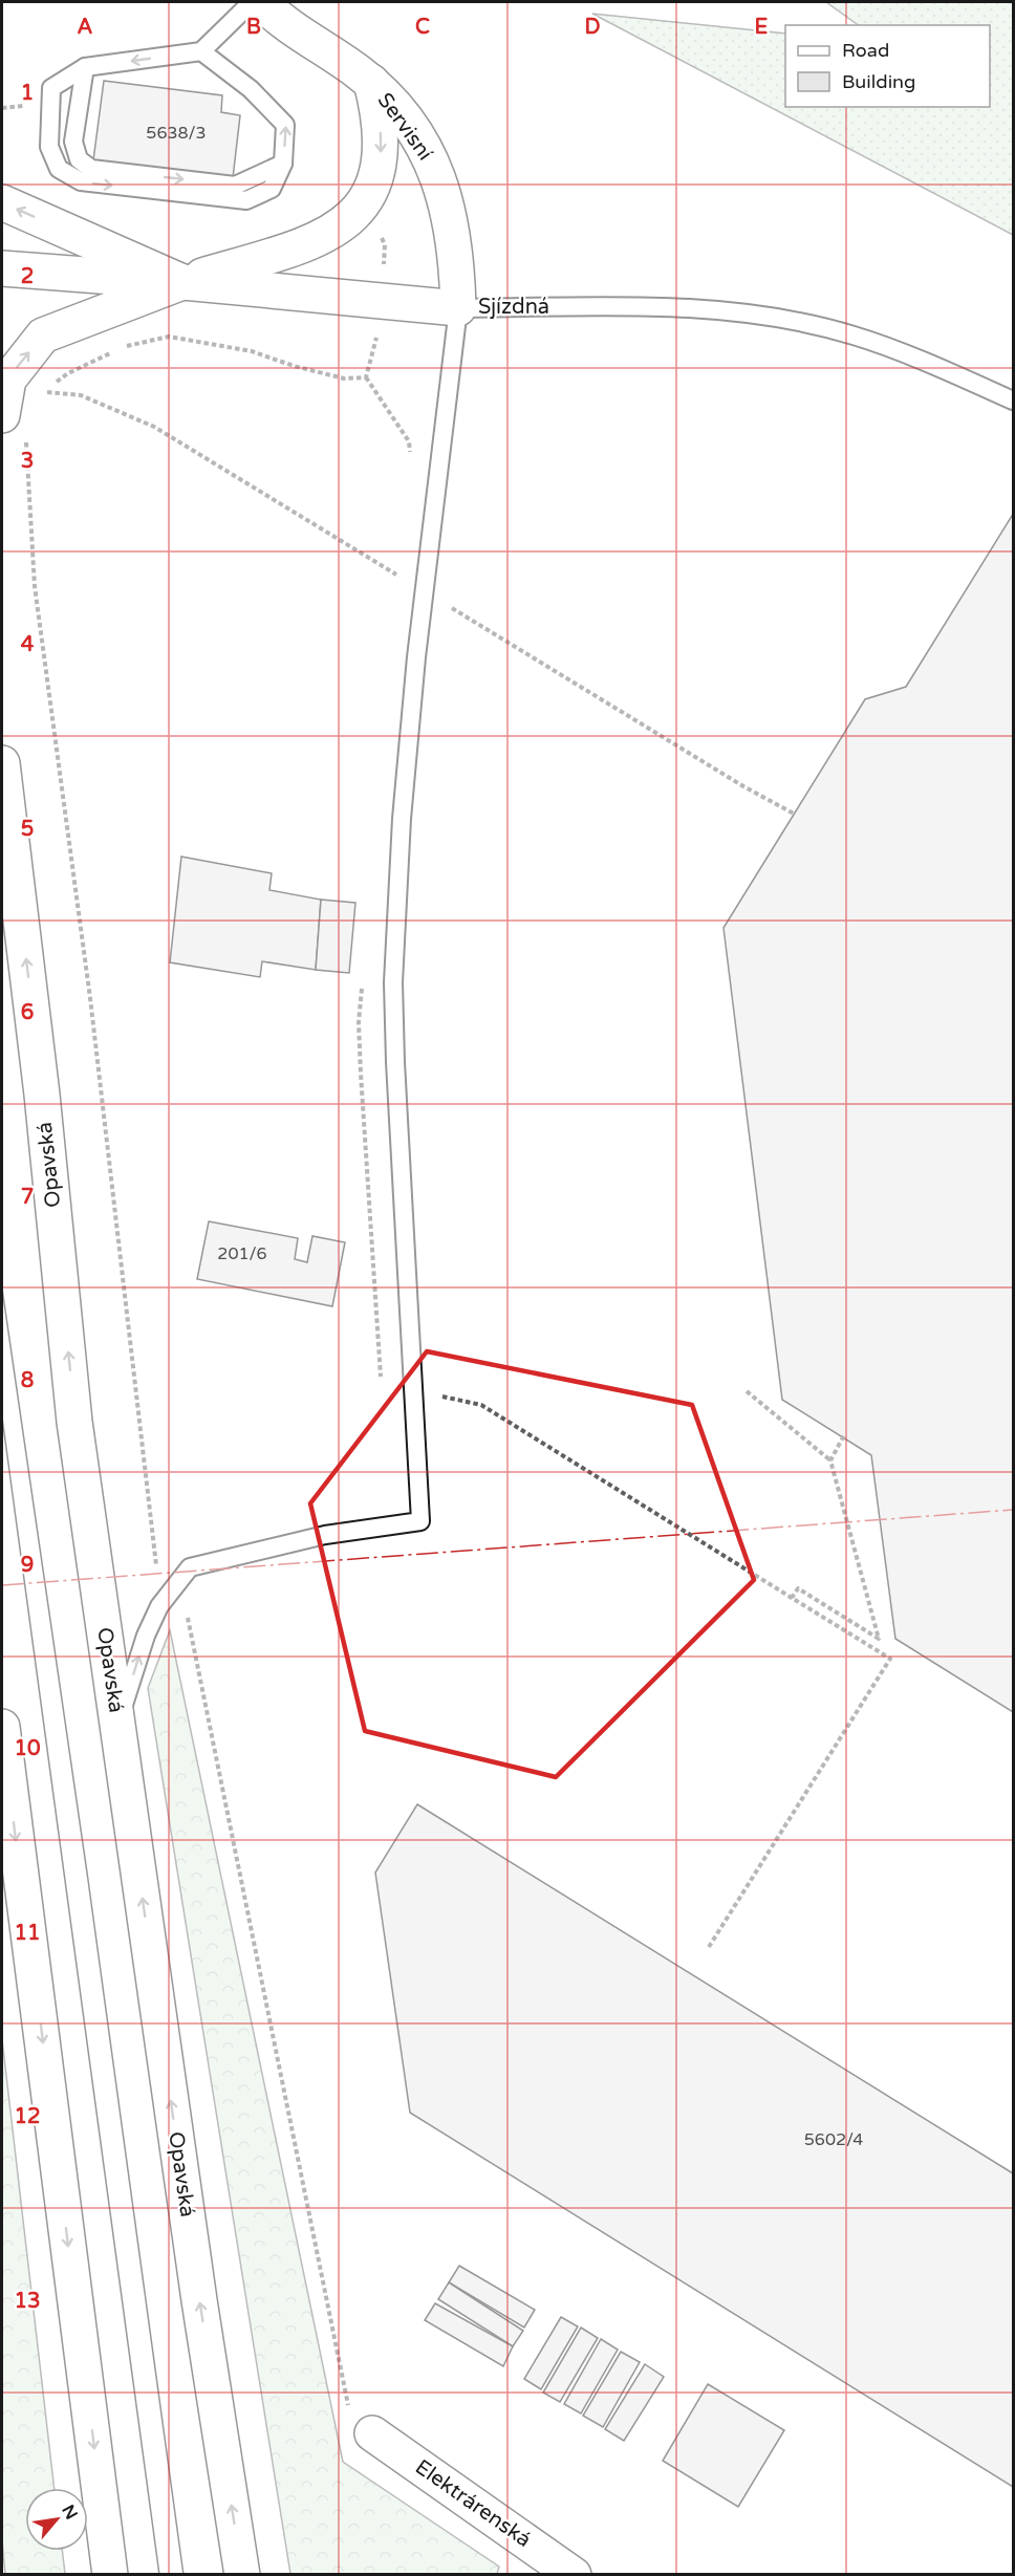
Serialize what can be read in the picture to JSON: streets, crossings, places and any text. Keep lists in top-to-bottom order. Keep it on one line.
{"streets":{"main road":["Servisní","Sjízdná","Opavská","Elektrárenská"]},"crossings":[["Servisní","Sjízdná"]],"house_numbers":["5638/3","201/6","5602/4"],"legend":["Road","Building"],"north":"top right","grid":{"columns":["A","B","C","D","E"],"rows":["1","2","3","4","5","6","7","8","9","10","11","12","13"]}}
